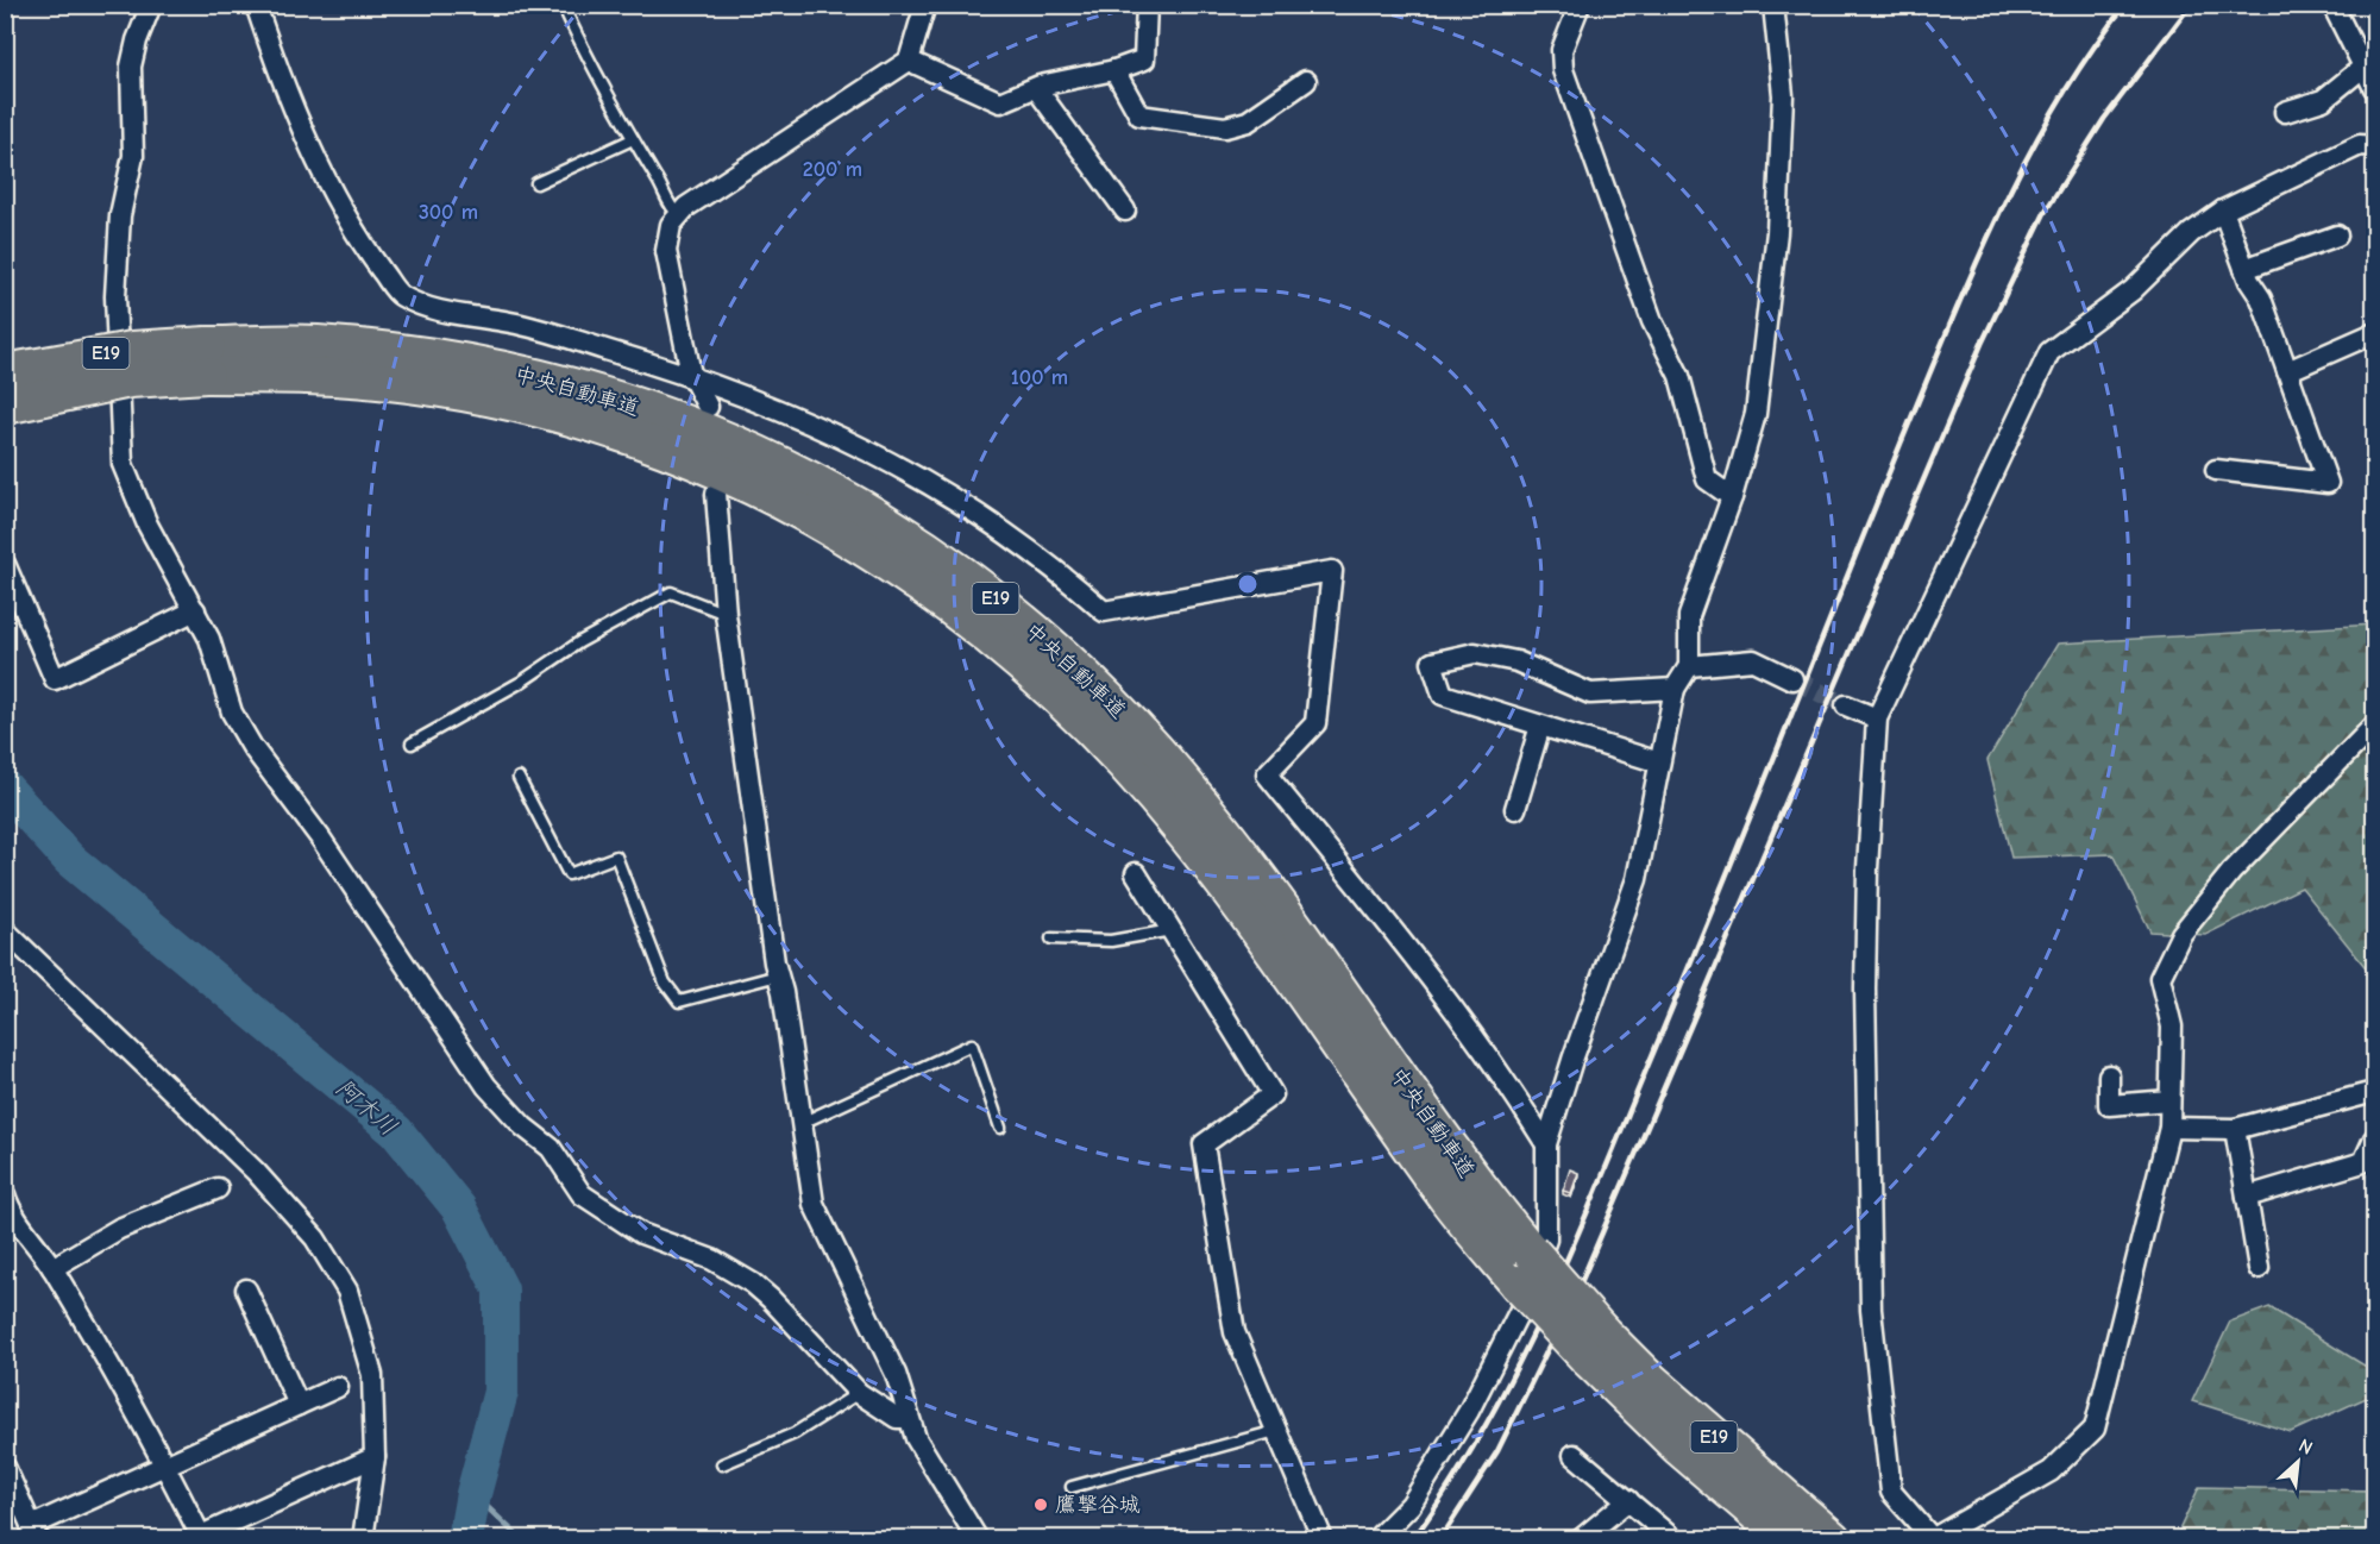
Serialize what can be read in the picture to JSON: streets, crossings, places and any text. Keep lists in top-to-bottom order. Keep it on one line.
{"streets":{"highway":["E19","中央自動車道"]},"water":["阿木川"],"places":["鷹撃谷城"],"north":"top right","rings":["200 m","300 m","100 m"]}
